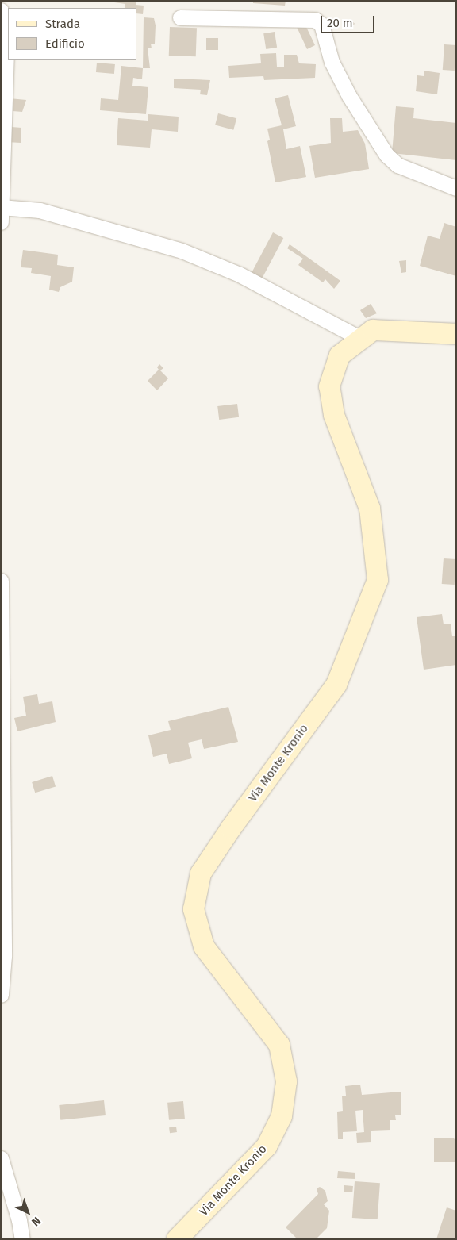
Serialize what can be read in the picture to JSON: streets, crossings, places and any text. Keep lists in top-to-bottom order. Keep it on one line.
{"streets":{"street":["Via Monte Kronio"]},"legend":["Strada","Edificio"],"scale_bar":"20 m","north":"bottom right"}
